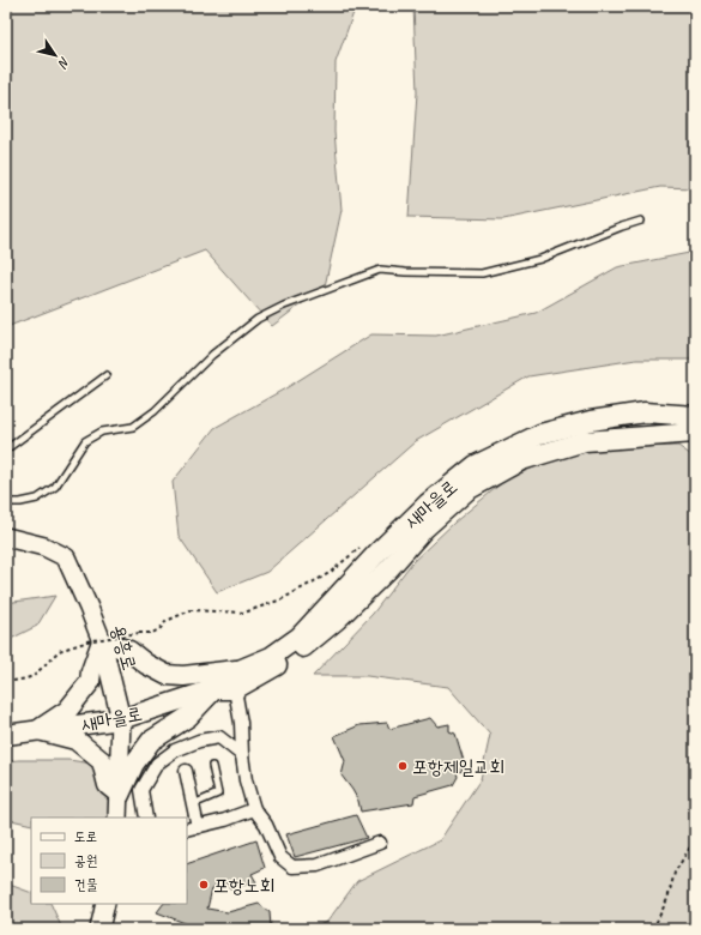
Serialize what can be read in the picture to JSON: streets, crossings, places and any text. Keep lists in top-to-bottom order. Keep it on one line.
{"streets":{"main road":["새마을로"],"street":["용흥로"]},"crossings":[["새마을로","용흥로"]],"places":["포항제일교회","포항노회"],"legend":["도로","공원","건물"],"north":"bottom right"}
